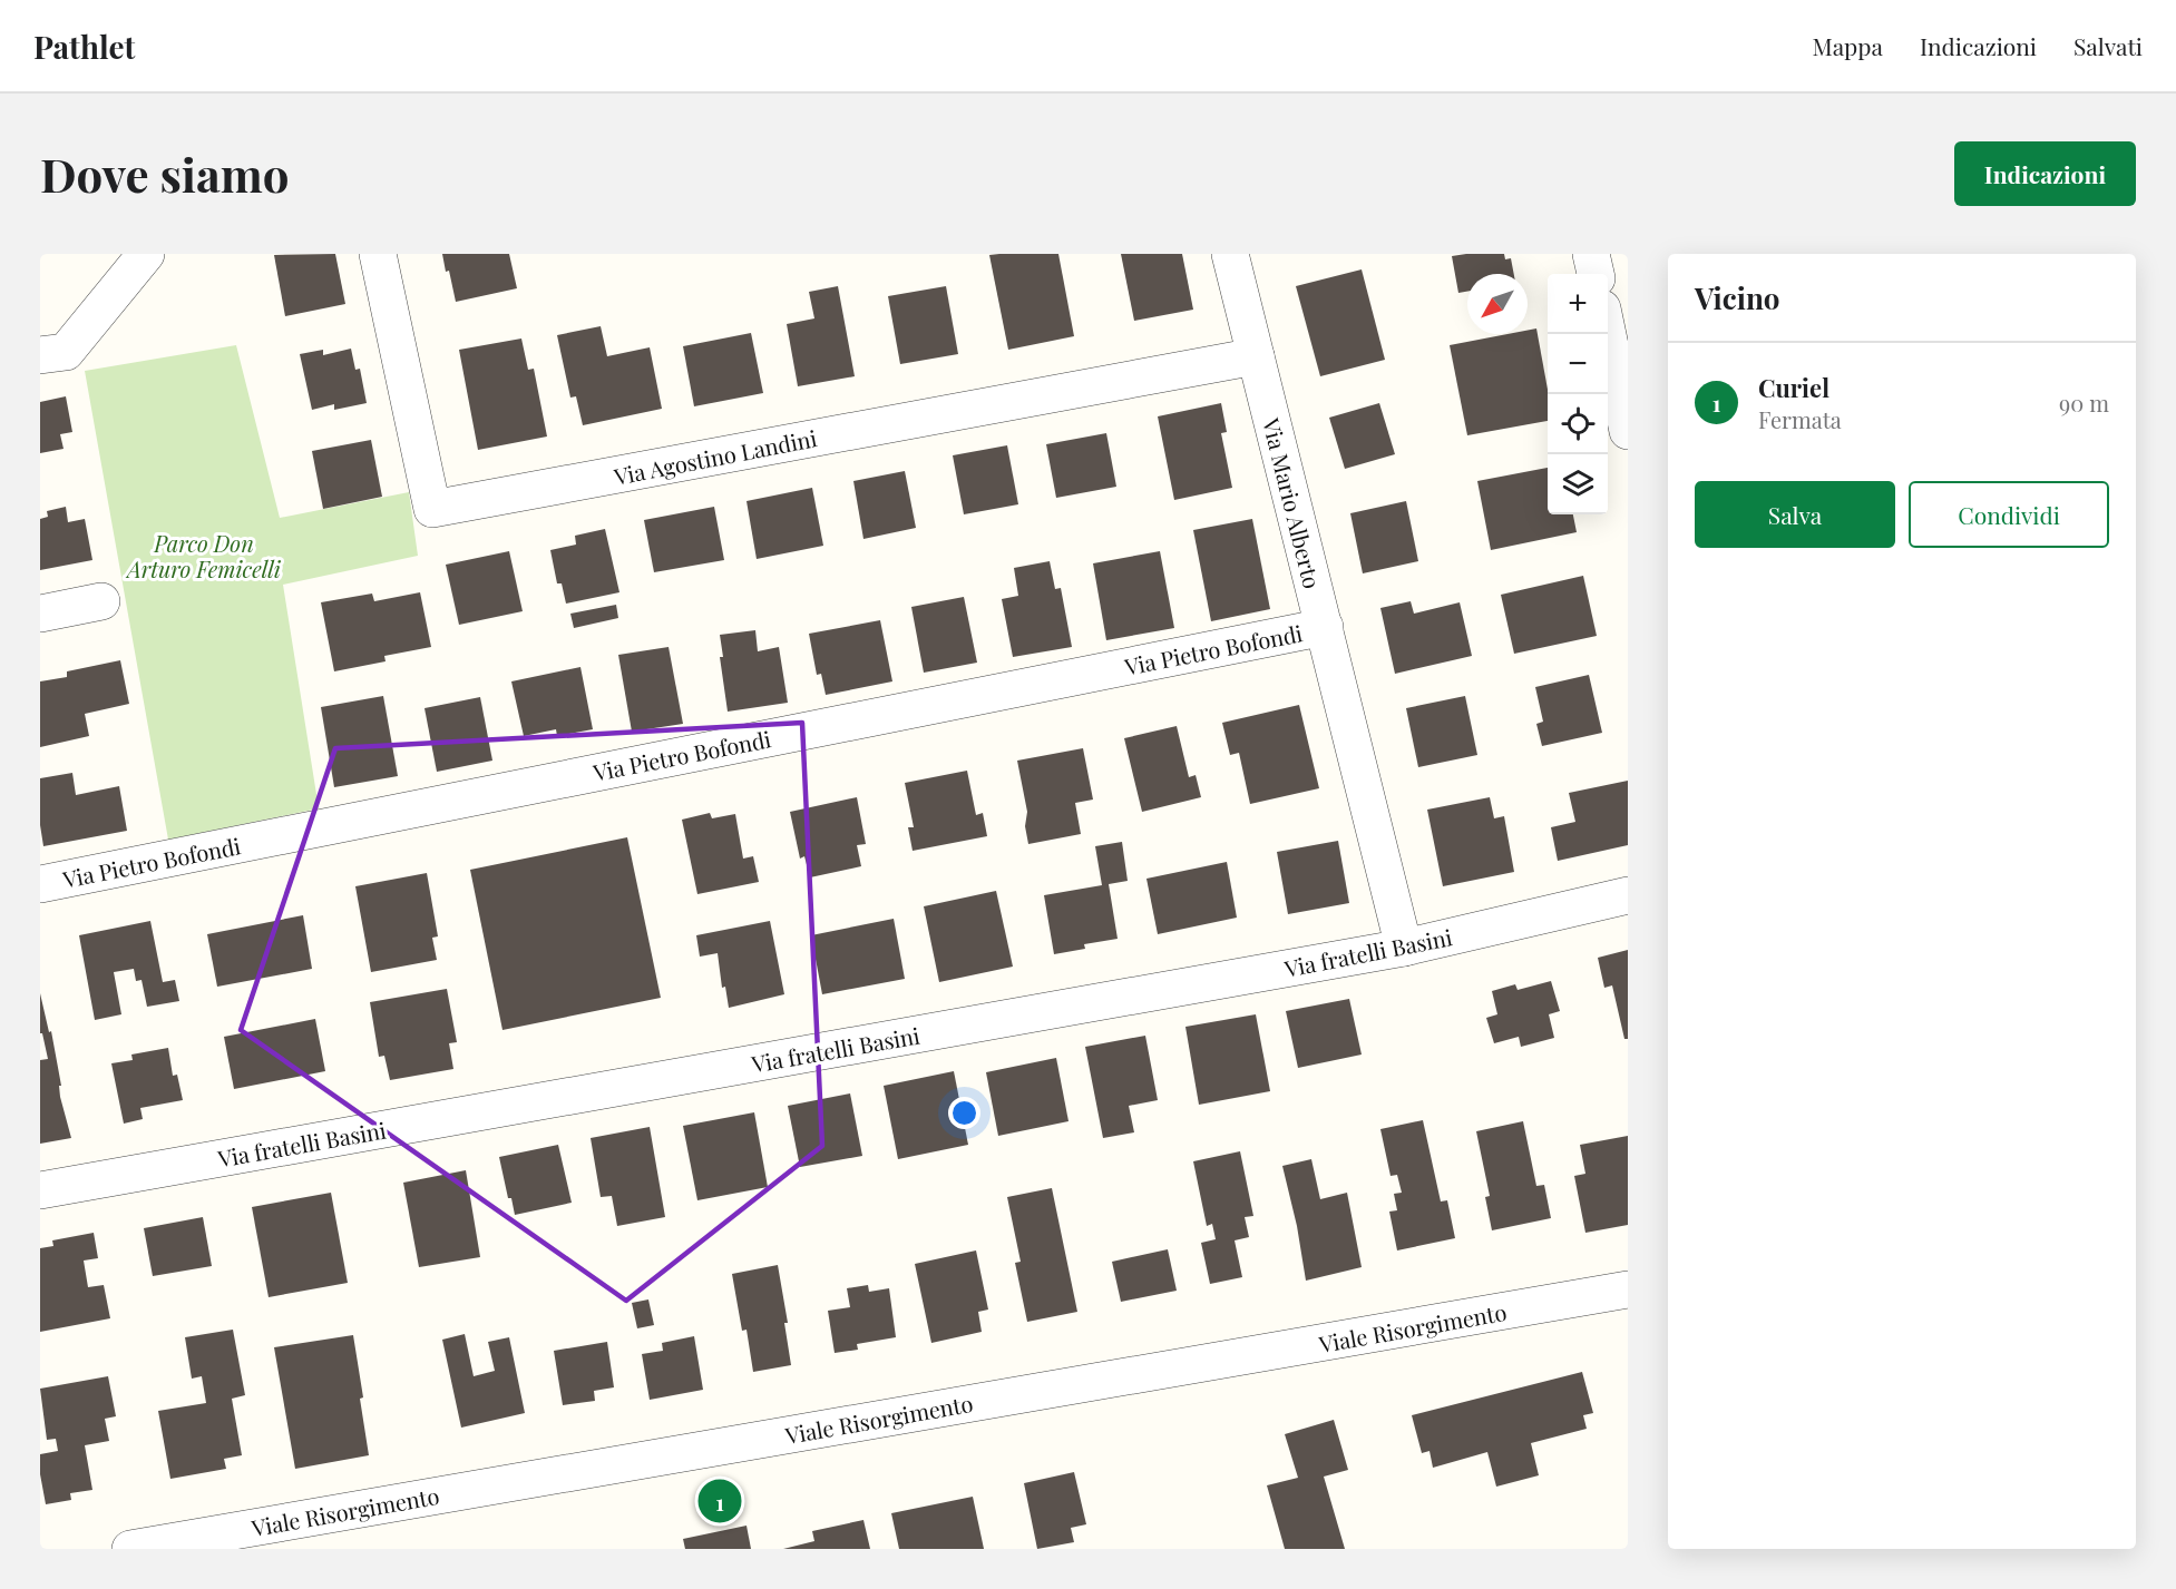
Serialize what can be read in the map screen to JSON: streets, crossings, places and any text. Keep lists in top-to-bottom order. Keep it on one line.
{"streets":{"street":["Via Agostino Landini","Via Mario Alberto","Via Pietro Bofondi","Via fratelli Basini","Viale Risorgimento"]},"crossings":[["Via Agostino Landini","Via Mario Alberto"],["Via Mario Alberto","Via Pietro Bofondi"],["Via Mario Alberto","Via fratelli Basini"]],"parks":["Parco Don Arturo Femicelli"],"north":"bottom left","page":{"header":"Pathlet","nav":["Mappa","Indicazioni","Salvati"],"buttons":["Indicazioni",["Salva","Condividi"]],"title":"Dove siamo","heading":"Vicino","map_buttons":["+","−"],"list":[{"mark":"1","name":"Curiel","note":"Fermata","value":"90 m"}],"pins":"1"}}
